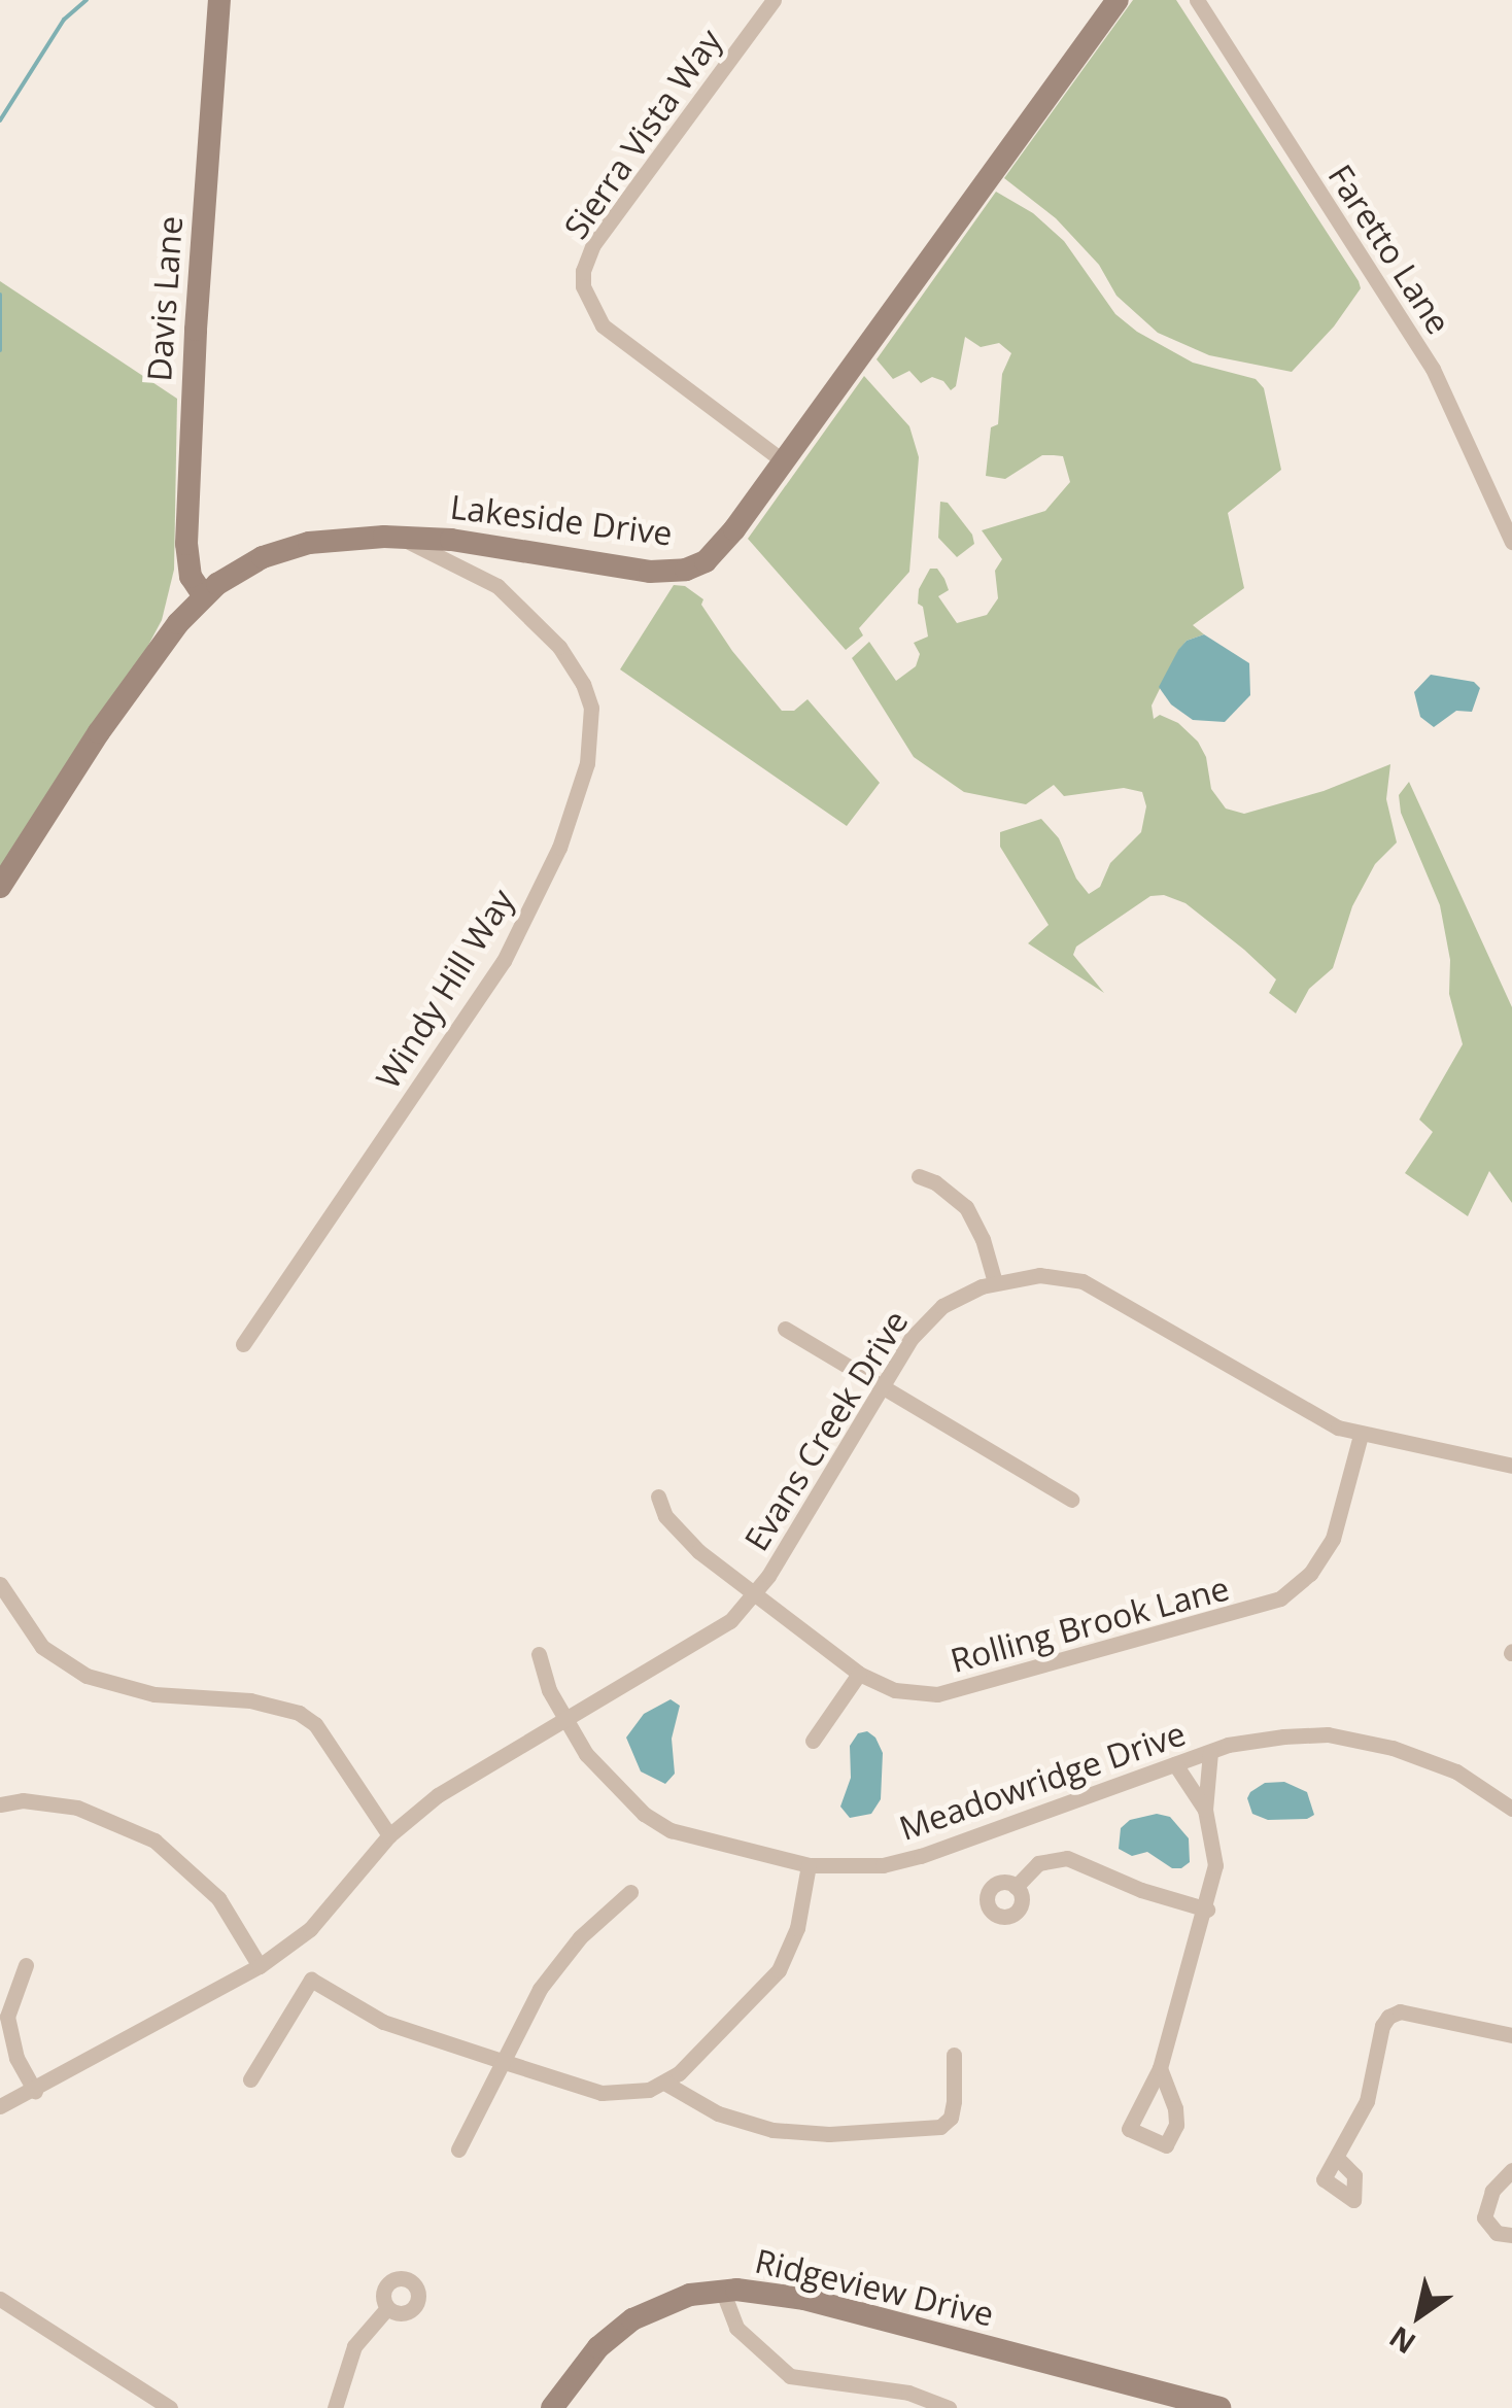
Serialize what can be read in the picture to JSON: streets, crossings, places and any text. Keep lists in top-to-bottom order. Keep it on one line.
{"streets":{"street":["Sierra Vista Way","Faretto Lane","Davis Lane","Lakeside Drive","Windy Hill Way","Evans Creek Drive","Rolling Brook Lane","Meadowridge Drive","Ridgeview Drive"]},"crossings":[["Sierra Vista Way","Lakeside Drive"],["Davis Lane","Lakeside Drive"],["Lakeside Drive","Windy Hill Way"],["Evans Creek Drive","Rolling Brook Lane"],["Evans Creek Drive","Meadowridge Drive"]],"north":"bottom left"}
